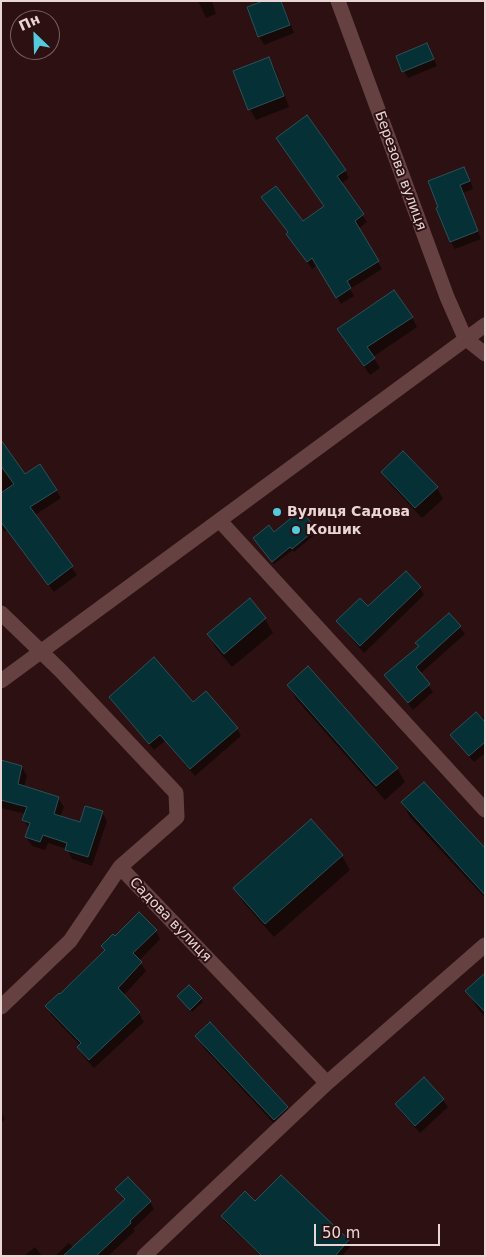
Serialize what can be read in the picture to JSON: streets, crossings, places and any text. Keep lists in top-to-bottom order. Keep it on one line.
{"streets":{"street":["Березова вулиця","Садова вулиця"]},"places":["Вулиця Садова","Кошик"],"scale_bar":"50 m","north":"top left"}
